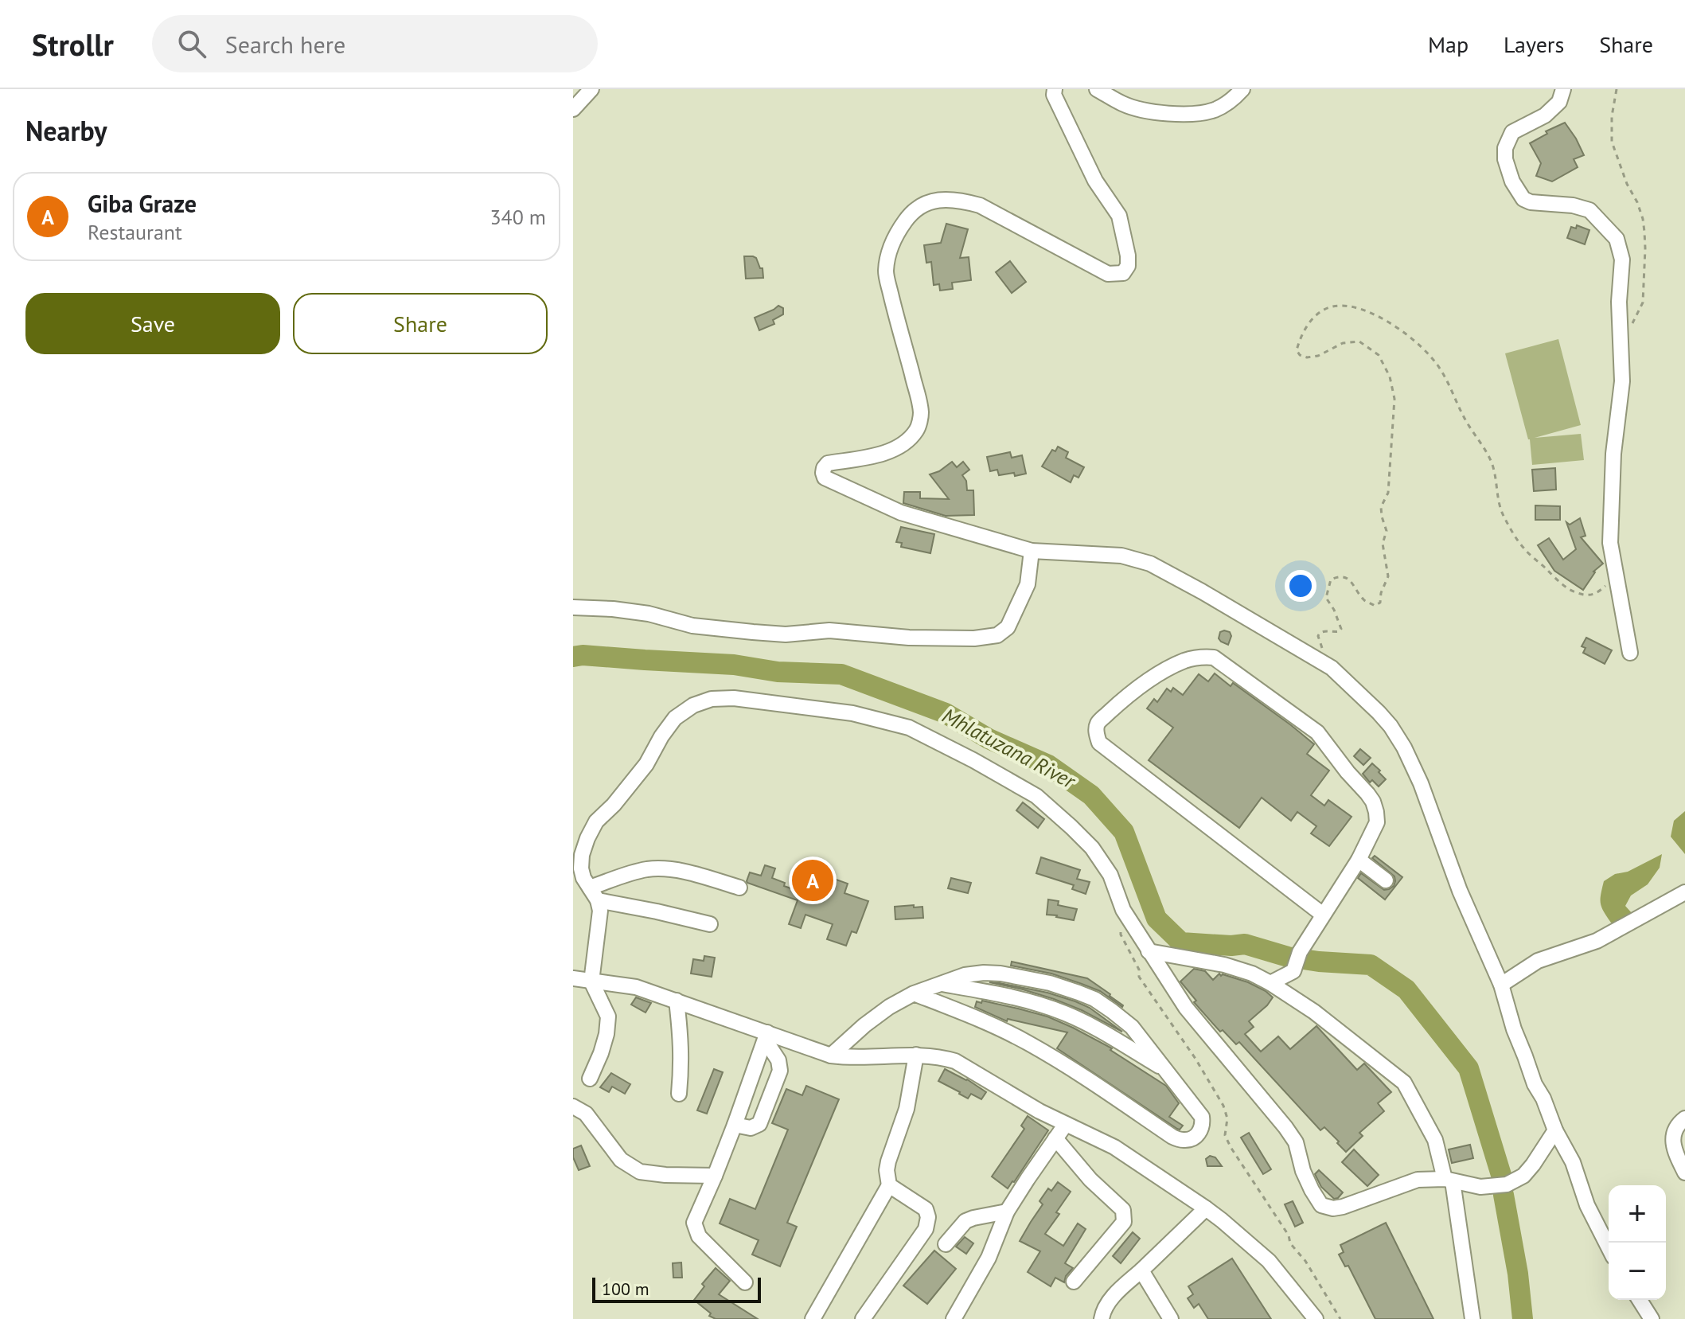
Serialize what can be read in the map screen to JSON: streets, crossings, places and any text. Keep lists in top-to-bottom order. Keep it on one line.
{"water":["Mhlatuzana River"],"scale_bar":"100 m","page":{"header":"Strollr","search":"Search here","nav":["Map","Layers","Share"],"heading":"Nearby","list":[{"mark":"A","name":"Giba Graze","note":"Restaurant","value":"340 m"}],"buttons":["Save","Share"],"pins":"A","map_buttons":["+","−"],"scale":"100 m"}}
